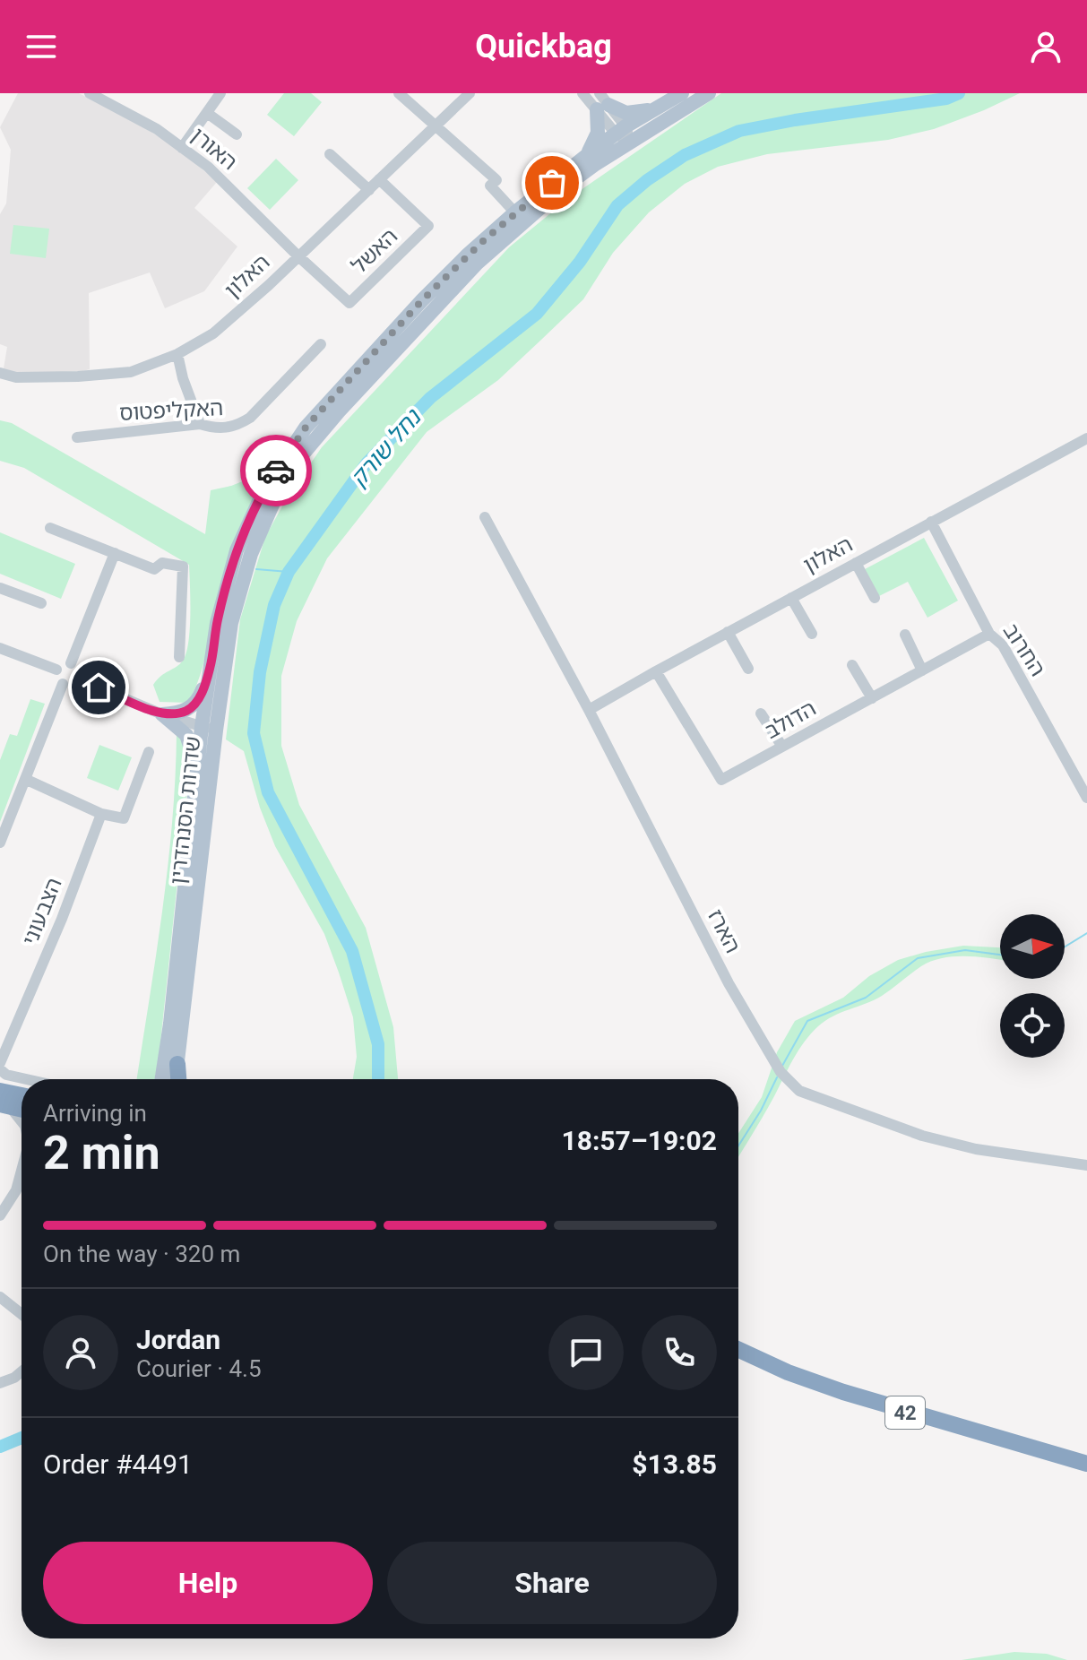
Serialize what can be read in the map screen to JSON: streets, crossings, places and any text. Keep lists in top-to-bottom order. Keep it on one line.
{"streets":{"highway":["42"],"main road":["שדרות הסנהדרין"],"street":["האורן","האשל","האלון","האקליפטוס","החרוב","הדולב","הצבעוני","הארז"]},"crossings":[["האורן","האשל"],["האורן","האלון"],["האשל","האלון"],["האלון","החרוב"],["האלון","הדולב"],["האלון","הארז"],["החרוב","הדולב"]],"water":["נחל שורק"],"north":"right","page":{"header":"Quickbag","heading":["2 min","Arriving in","18:57–19:02"],"panel":["Jordan","Courier · 4.5","Order #4491","$13.85"],"bar":"On the way · 320 m","buttons":["Help","Share"]}}
